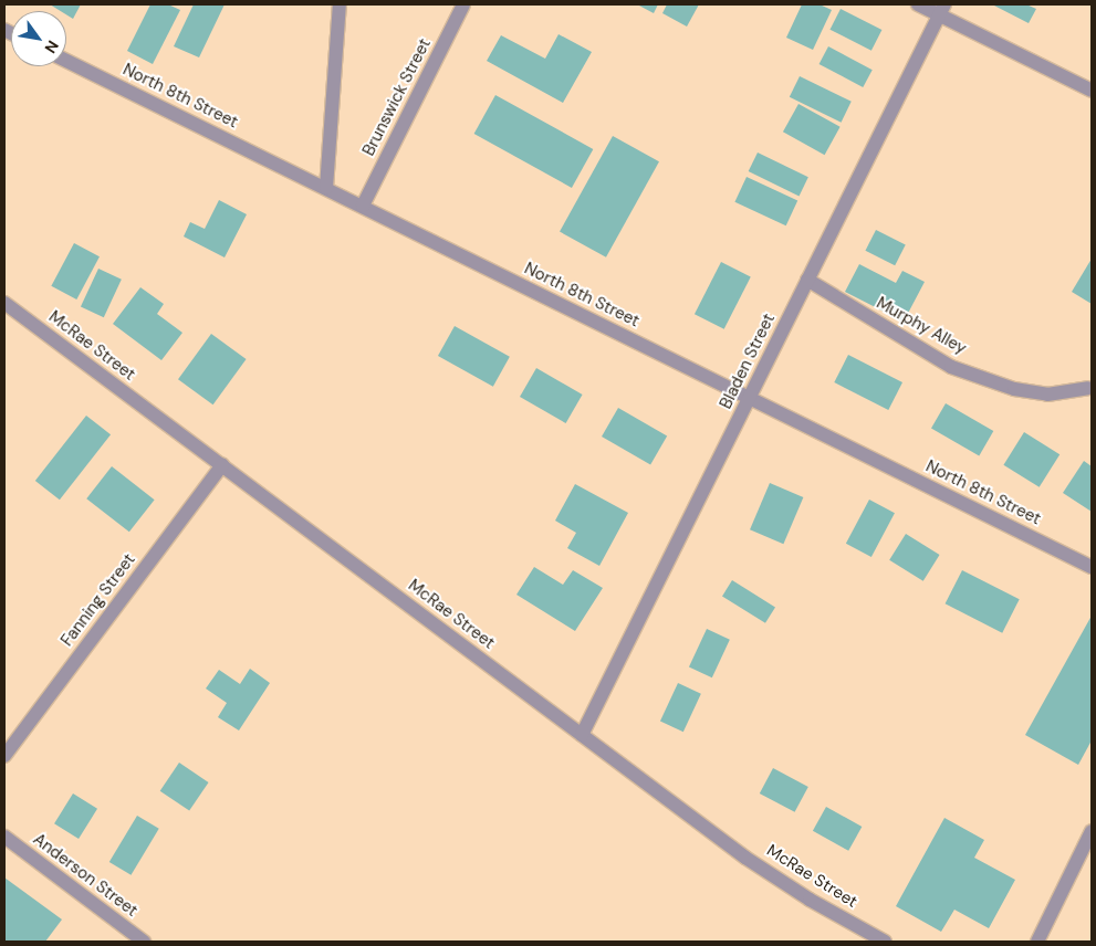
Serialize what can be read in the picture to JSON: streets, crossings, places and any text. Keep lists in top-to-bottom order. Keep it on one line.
{"streets":{"street":["North 8th Street","Brunswick Street","Murphy Alley","McRae Street","Bladen Street","Fanning Street","Anderson Street"]},"crossings":[["North 8th Street","Brunswick Street"],["North 8th Street","Bladen Street"],["Murphy Alley","Bladen Street"],["McRae Street","Bladen Street"],["McRae Street","Fanning Street"]],"north":"bottom right"}
